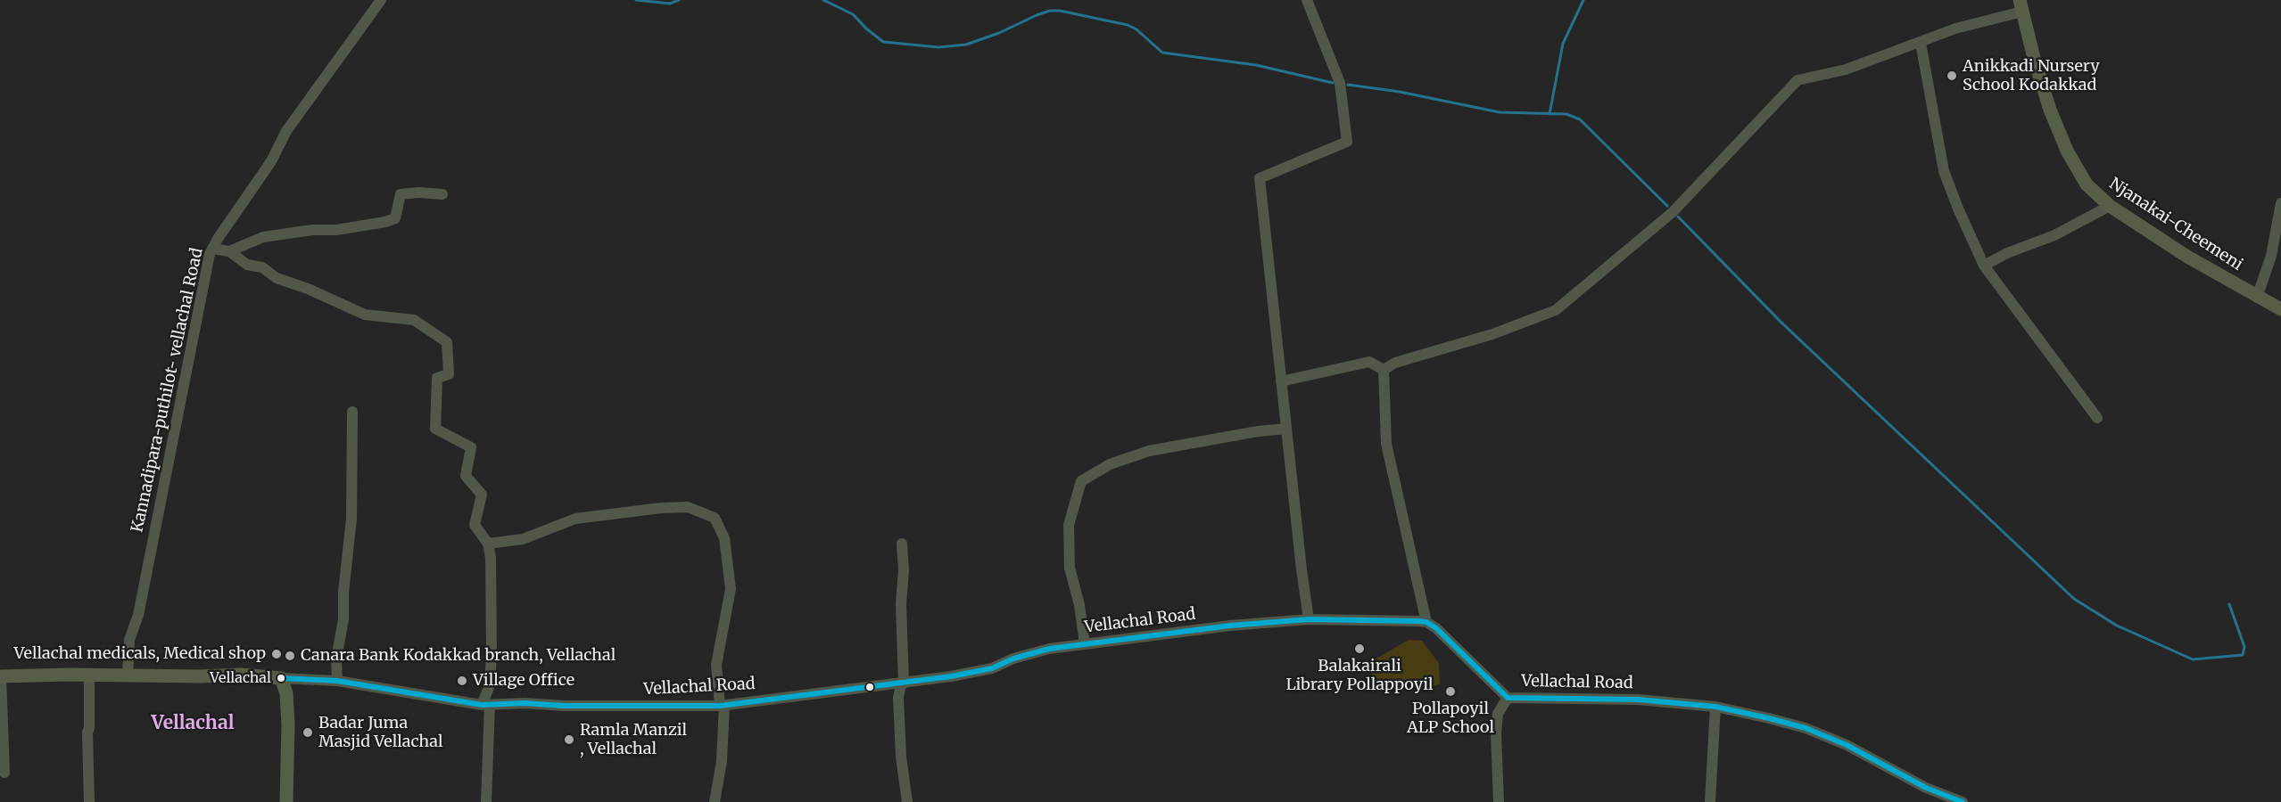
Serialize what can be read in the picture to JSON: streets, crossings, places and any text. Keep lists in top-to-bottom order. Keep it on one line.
{"streets":{"main road":["Njanakai-Cheemeni"],"street":["Kannadipara-puthilot- vellachal Road","Vellachal Road"]},"districts":["Vellachal"],"places":["Anikkadi Nursery School Kodakkad","Balakairali Library Pollappoyil","Vellachal medicals, Medical shop","Canara Bank Kodakkad branch, Vellachal","Vellachal","Village Office","Pollapoyil ALP School","Badar Juma Masjid Vellachal","Ramla Manzil , Vellachal"]}
